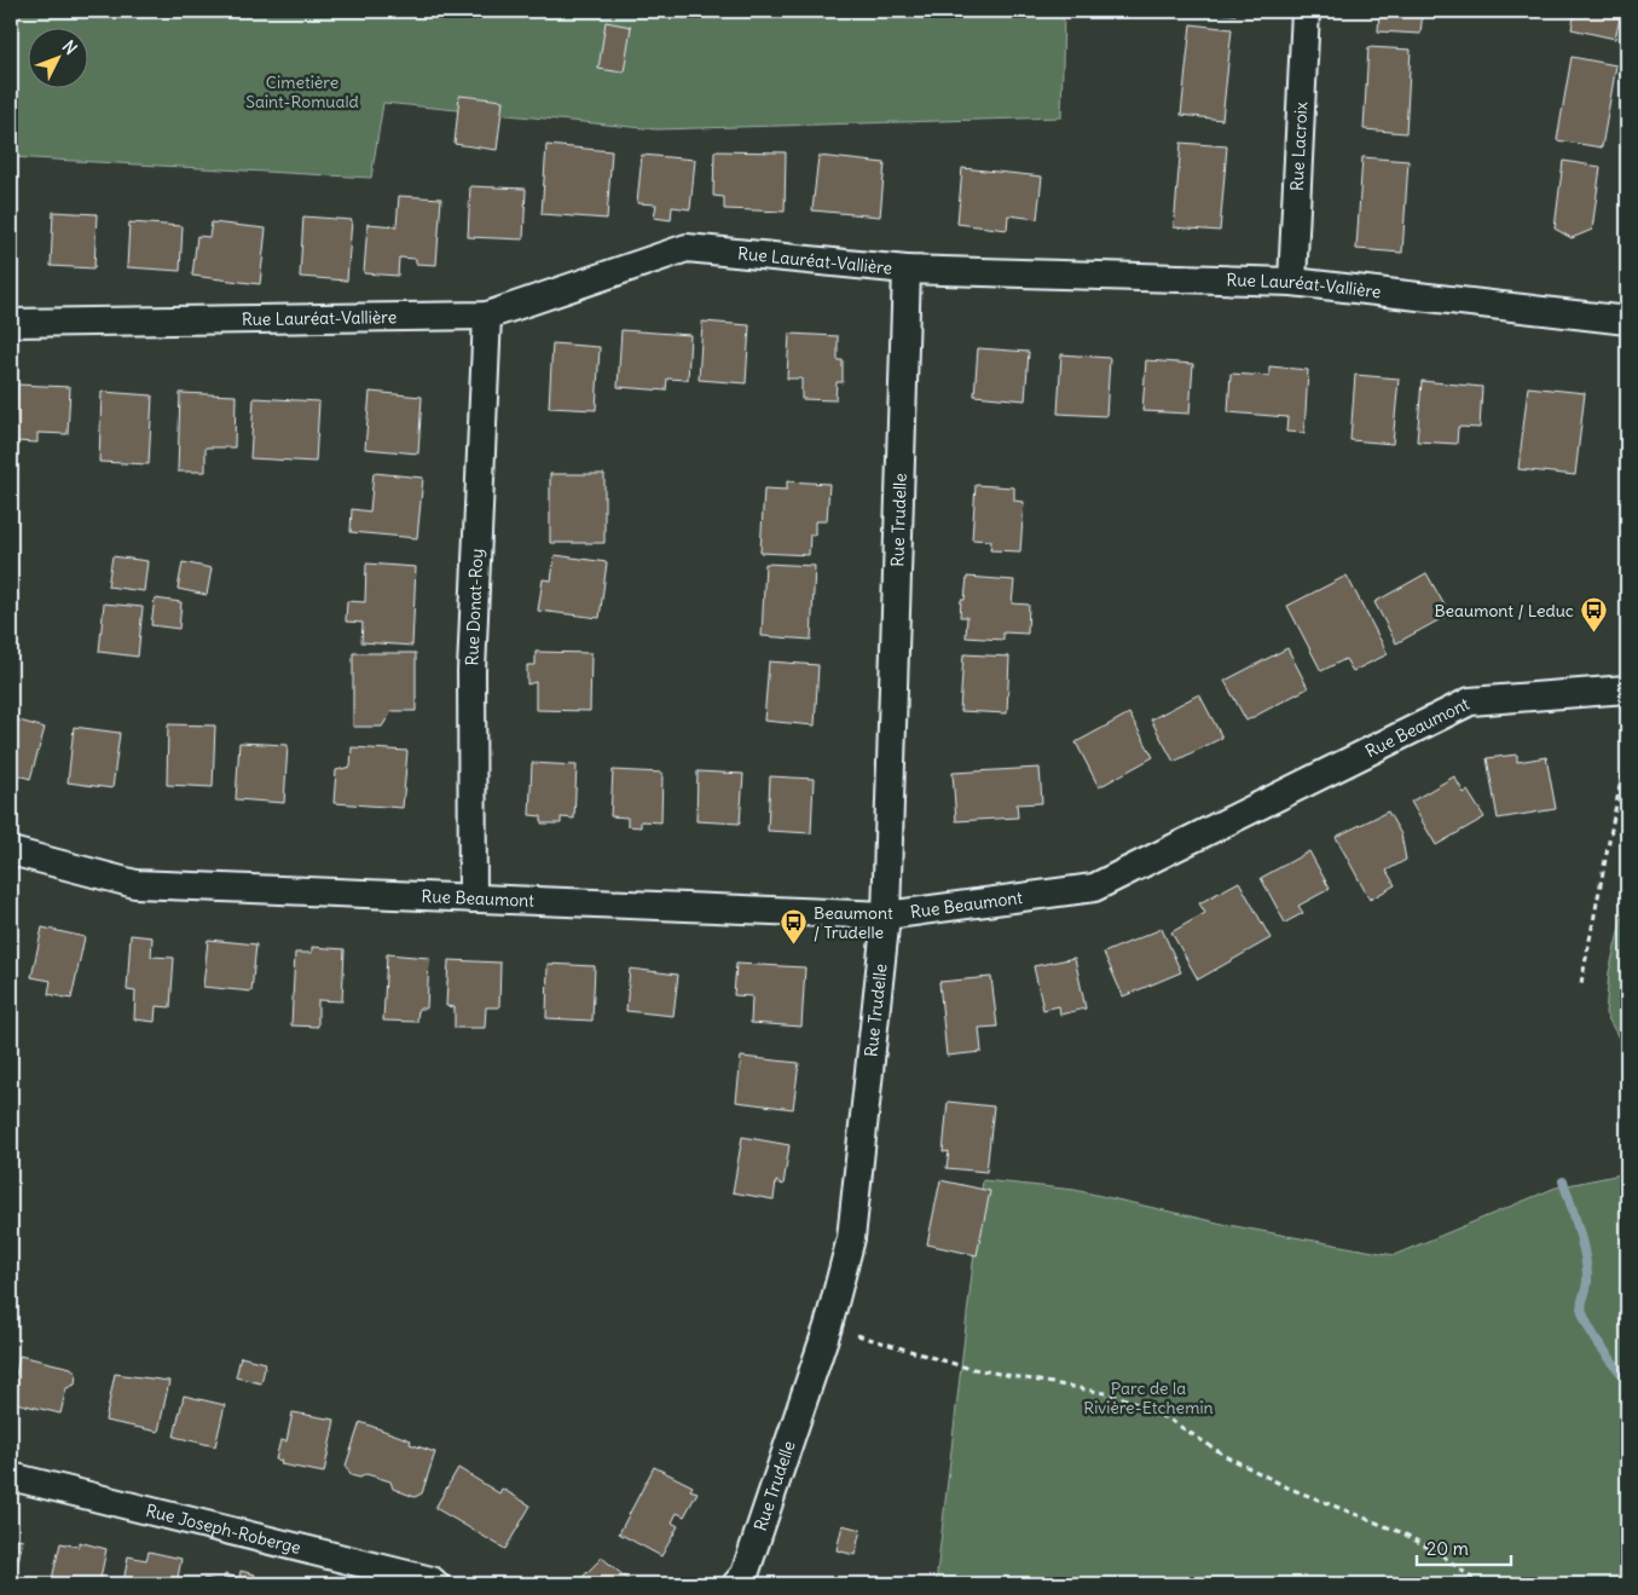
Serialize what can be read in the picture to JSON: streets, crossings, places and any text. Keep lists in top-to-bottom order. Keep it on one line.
{"streets":{"street":["Rue Lacroix","Rue Lauréat-Vallière","Rue Trudelle","Rue Donat-Roy","Rue Beaumont","Rue Joseph-Roberge"]},"crossings":[["Rue Lacroix","Rue Lauréat-Vallière"],["Rue Lauréat-Vallière","Rue Trudelle"],["Rue Lauréat-Vallière","Rue Donat-Roy"],["Rue Trudelle","Rue Beaumont"],["Rue Donat-Roy","Rue Beaumont"]],"parks":["Cimetière Saint-Romuald","Parc de la Rivière-Etchemin"],"places":{"bus stop":["Beaumont / Leduc","Beaumont / Trudelle"]},"scale_bar":"20 m","north":"top right"}
